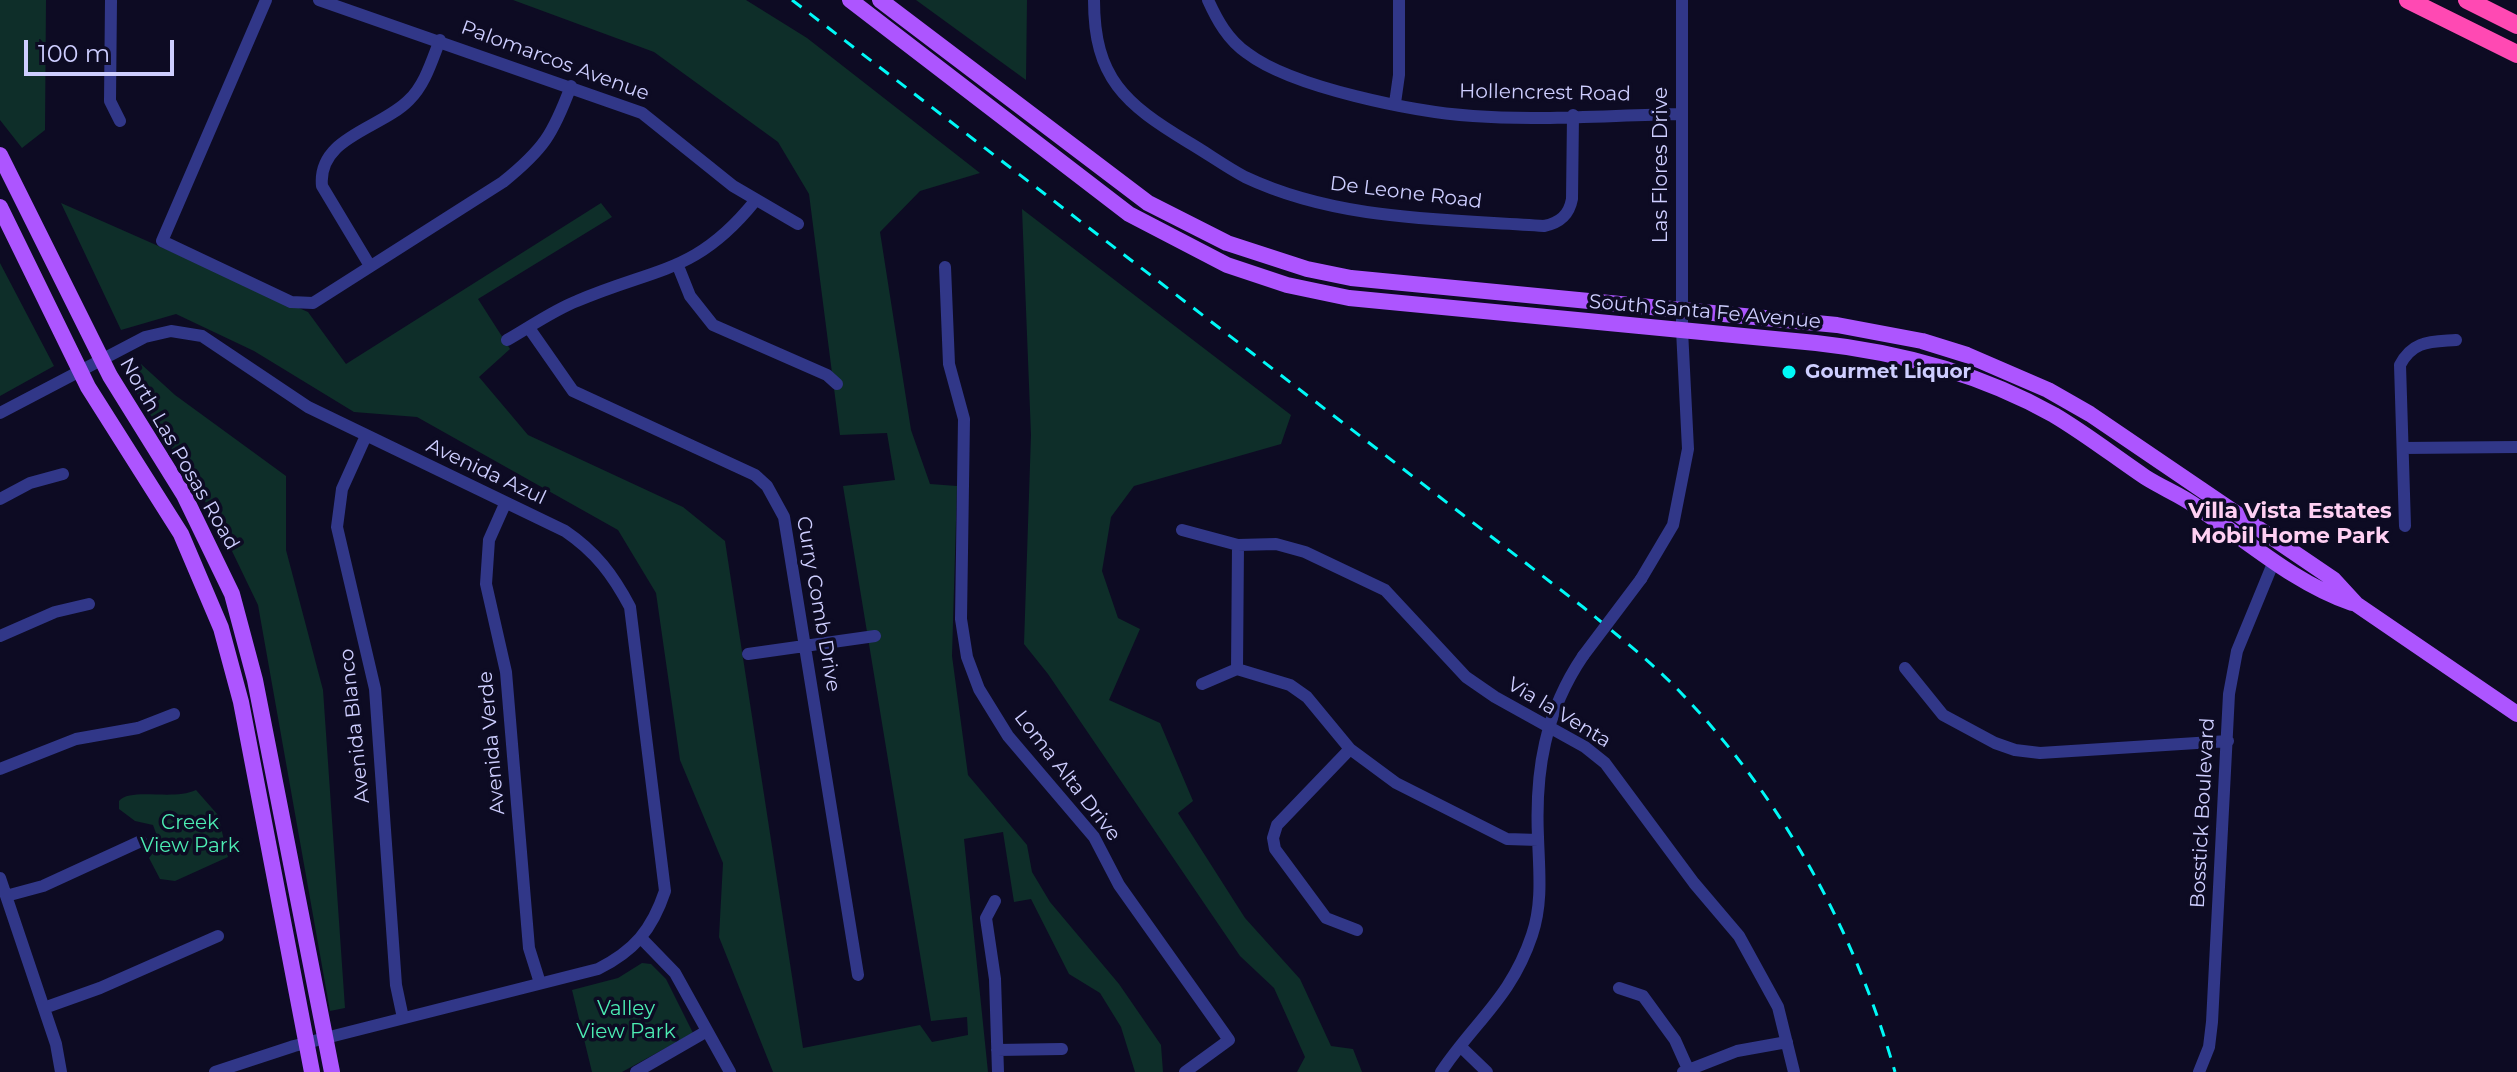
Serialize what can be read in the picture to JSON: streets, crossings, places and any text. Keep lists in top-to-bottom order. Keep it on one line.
{"streets":{"main road":["South Santa Fe Avenue","North Las Posas Road"],"street":["Palomarcos Avenue","Hollencrest Road","Las Flores Drive","De Leone Road","Avenida Azul","Curry Comb Drive","Via la Venta","Avenida Blanco","Avenida Verde","Loma Alta Drive","Bosstick Boulevard"]},"crossings":[["Hollencrest Road","Las Flores Drive"],["Hollencrest Road","De Leone Road"],["Las Flores Drive","South Santa Fe Avenue"],["Las Flores Drive","Via la Venta"],["South Santa Fe Avenue","Bosstick Boulevard"],["North Las Posas Road","Avenida Azul"],["Avenida Azul","Avenida Blanco"],["Avenida Azul","Avenida Verde"]],"districts":["Villa Vista Estates Mobil Home Park"],"parks":["Creek View Park","Valley View Park"],"places":["Gourmet Liquor"],"scale_bar":"100 m"}
